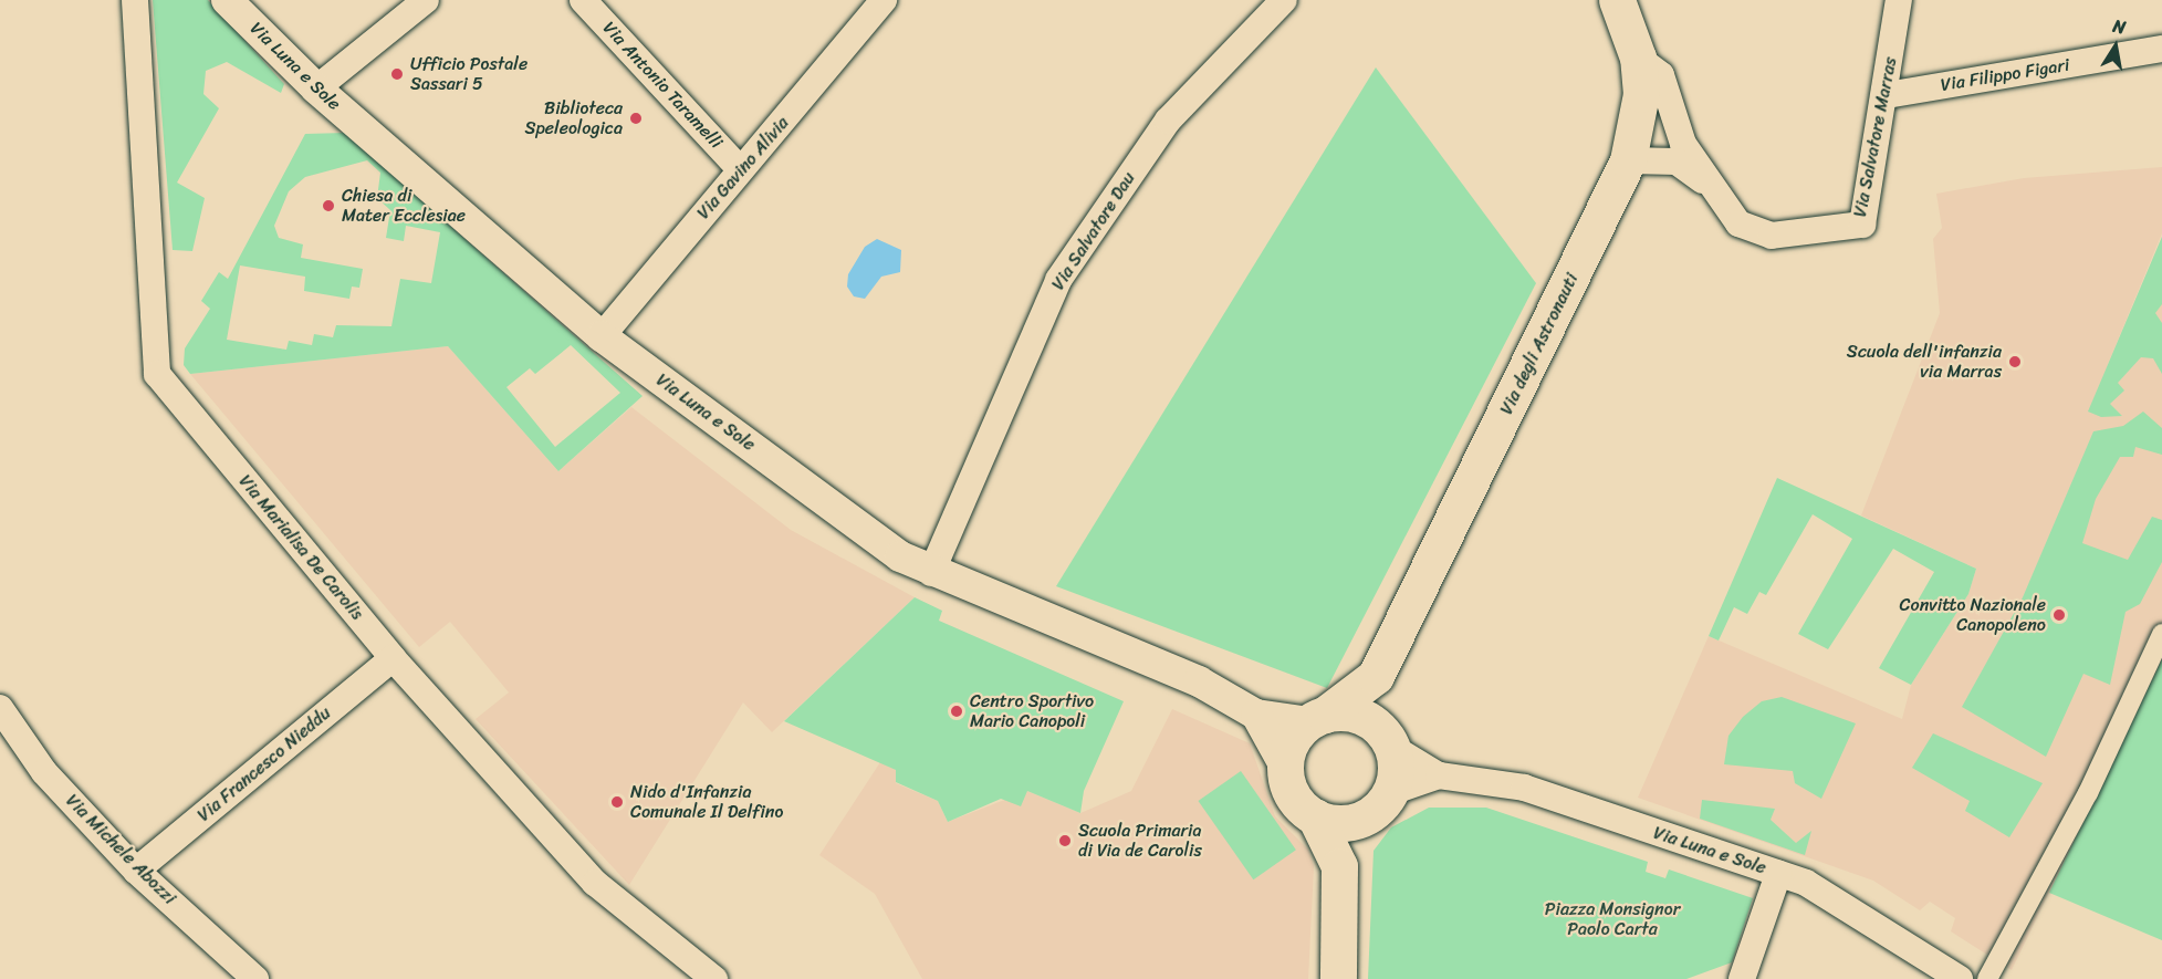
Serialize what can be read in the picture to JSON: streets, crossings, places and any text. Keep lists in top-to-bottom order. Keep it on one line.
{"streets":{"main road":["Via degli Astronauti"],"street":["Via Luna e Sole","Via Filippo Figari","Via Antonio Taramelli","Via Salvatore Marras","Via Gavino Alivia","Via Salvatore Dau","Via Marialisa De Carolis","Via Francesco Nieddu","Via Michele Abozzi"]},"crossings":[["Via Luna e Sole","Via Gavino Alivia"],["Via Luna e Sole","Via Salvatore Dau"],["Via Luna e Sole","Via degli Astronauti"],["Via Filippo Figari","Via Salvatore Marras"],["Via Antonio Taramelli","Via Gavino Alivia"],["Via Salvatore Marras","Via degli Astronauti"],["Via Marialisa De Carolis","Via Francesco Nieddu"],["Via Francesco Nieddu","Via Michele Abozzi"]],"parks":["Piazza Monsignor Paolo Carta"],"places":["Ufficio Postale Sassari 5","Biblioteca Speleologica","Chiesa di Mater Ecclesiae","Scuola dell'infanzia via Marras","Convitto Nazionale Canopoleno","Centro Sportivo Mario Canopoli","Nido d'Infanzia Comunale Il Delfino","Scuola Primaria di Via de Carolis"],"north":"top"}
